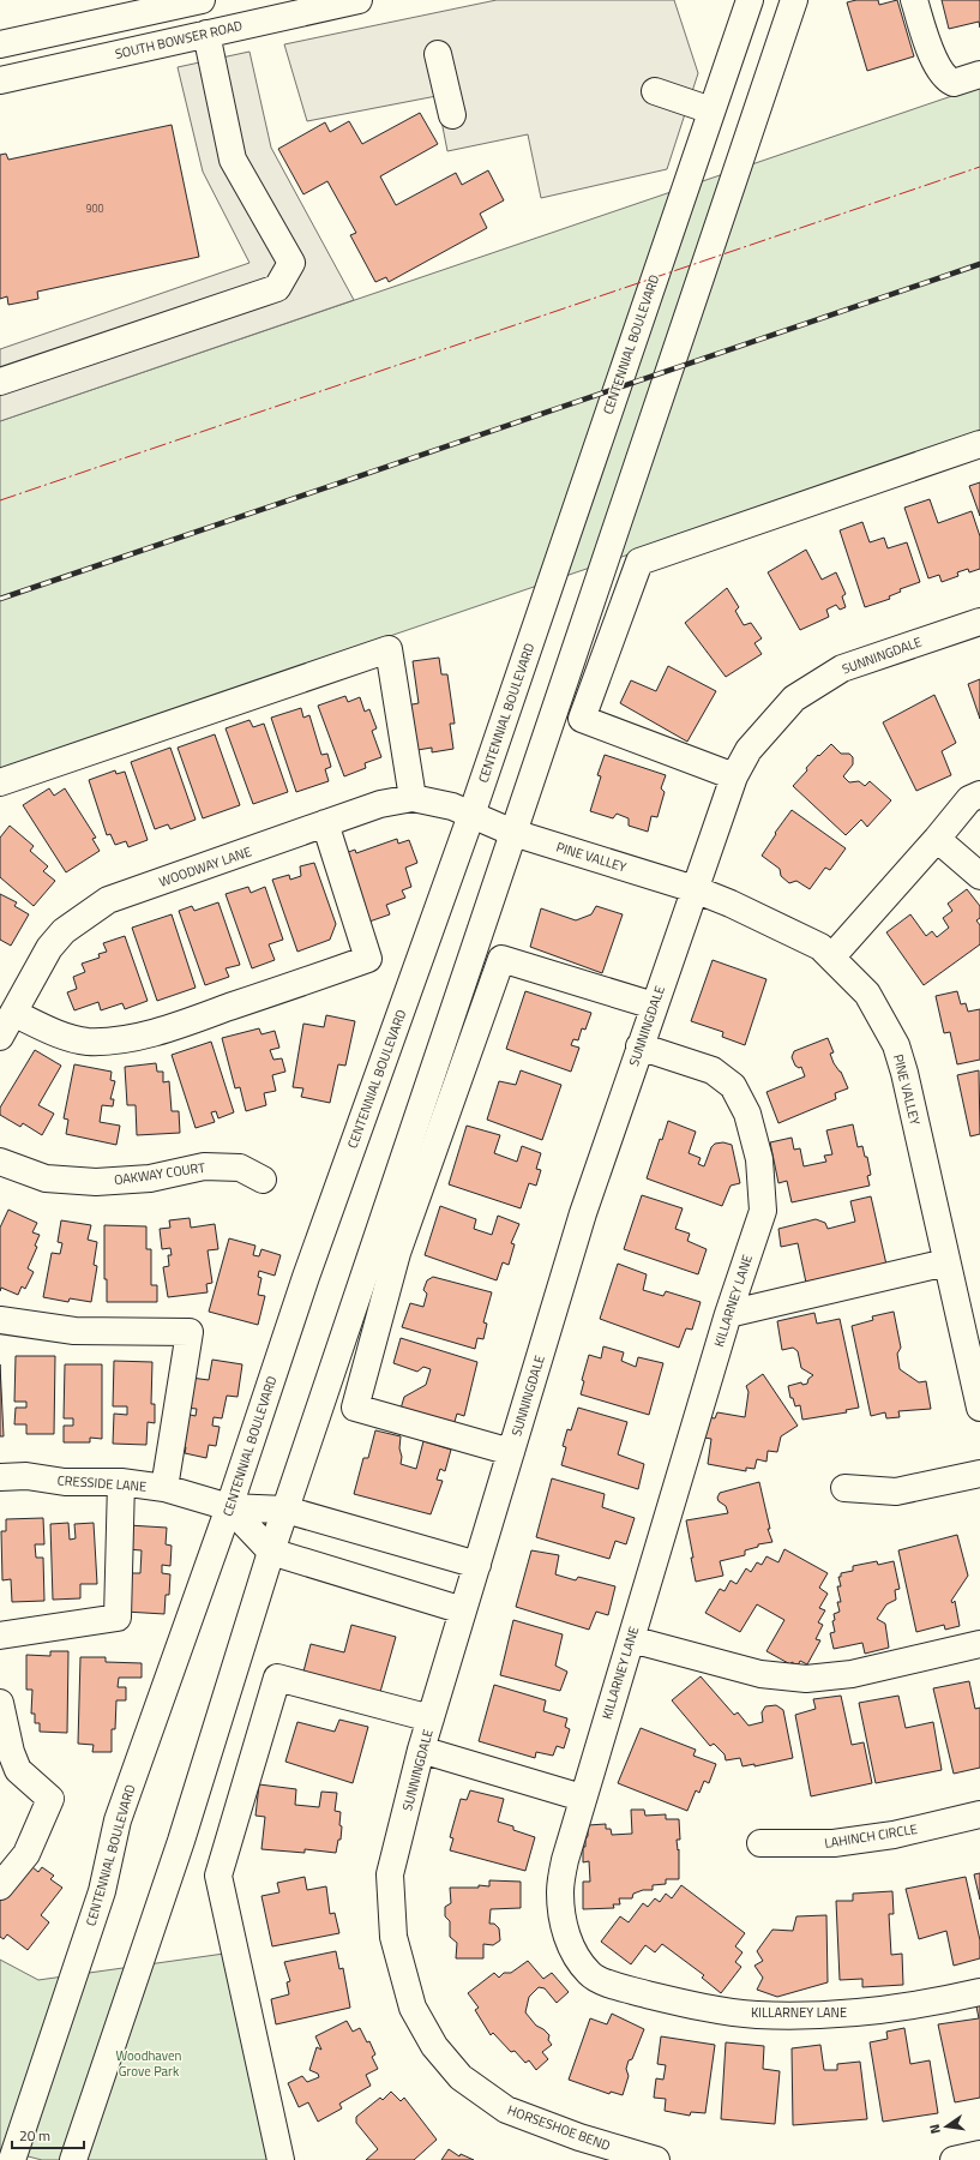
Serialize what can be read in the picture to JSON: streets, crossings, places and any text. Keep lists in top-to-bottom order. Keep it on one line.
{"streets":{"street":["SOUTH BOWSER ROAD","CENTENNIAL BOULEVARD","SUNNINGDALE","PINE VALLEY","WOODWAY LANE","OAKWAY COURT","KILLARNEY LANE","CRESSIDE LANE","LAHINCH CIRCLE","HORSESHOE BEND"]},"crossings":[["CENTENNIAL BOULEVARD","PINE VALLEY"],["CENTENNIAL BOULEVARD","WOODWAY LANE"],["CENTENNIAL BOULEVARD","CRESSIDE LANE"],["SUNNINGDALE","PINE VALLEY"],["SUNNINGDALE","KILLARNEY LANE"],["SUNNINGDALE","HORSESHOE BEND"],["PINE VALLEY","WOODWAY LANE"]],"parks":["Woodhaven Grove Park"],"house_numbers":["900"],"scale_bar":"20 m","north":"left"}
